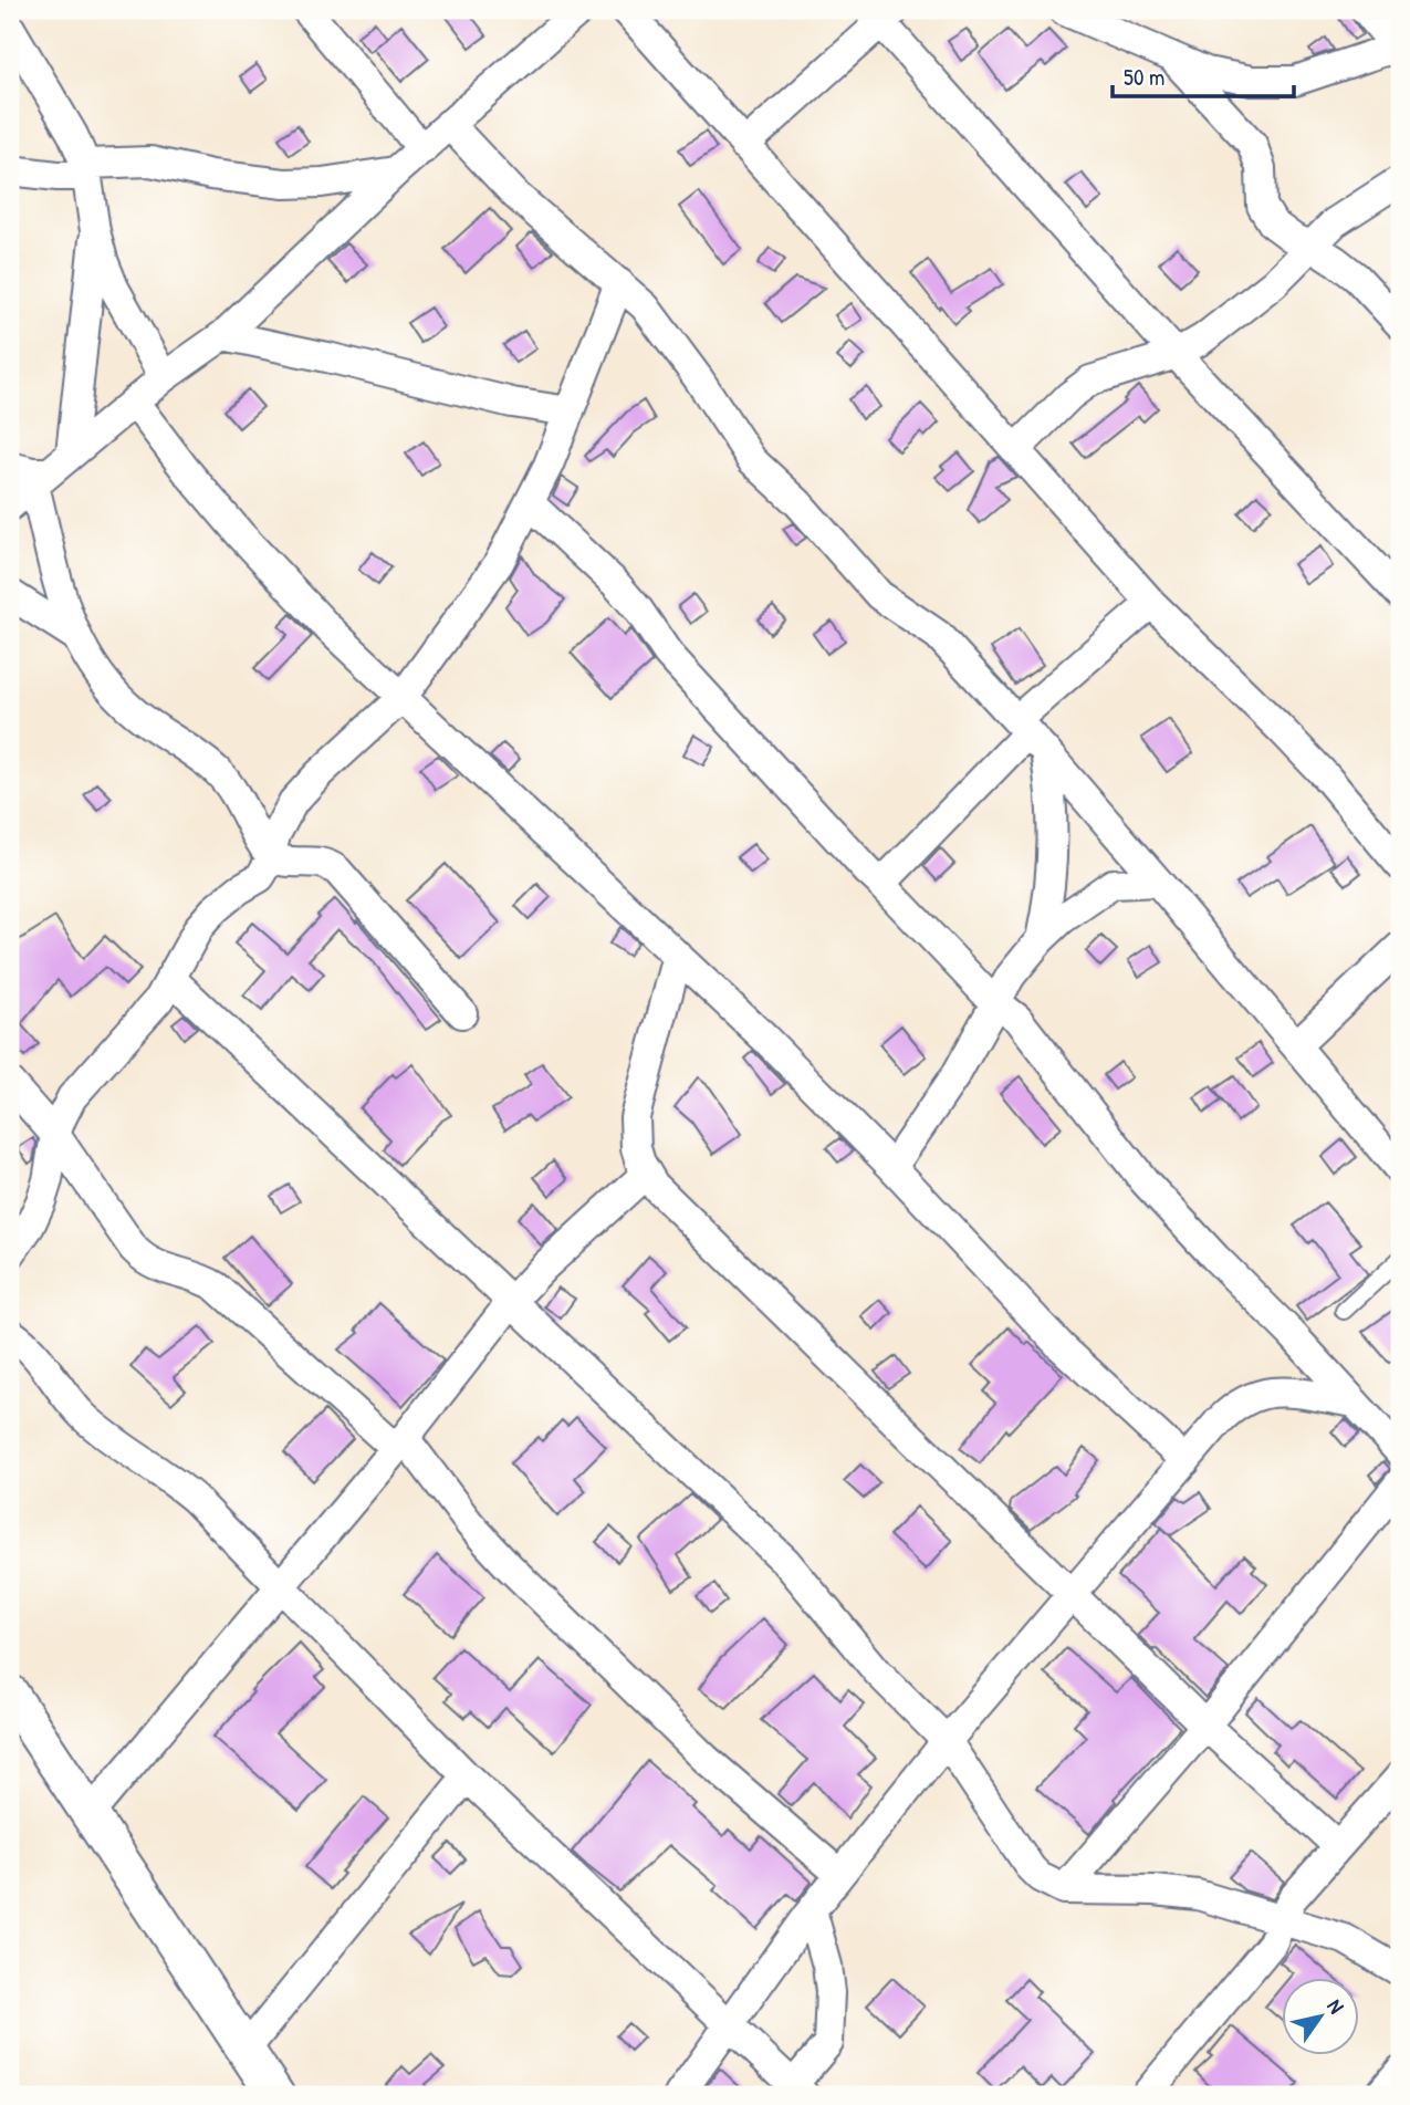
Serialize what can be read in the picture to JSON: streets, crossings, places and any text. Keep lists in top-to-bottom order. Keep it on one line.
{"scale_bar":"50 m","north":"top right"}
